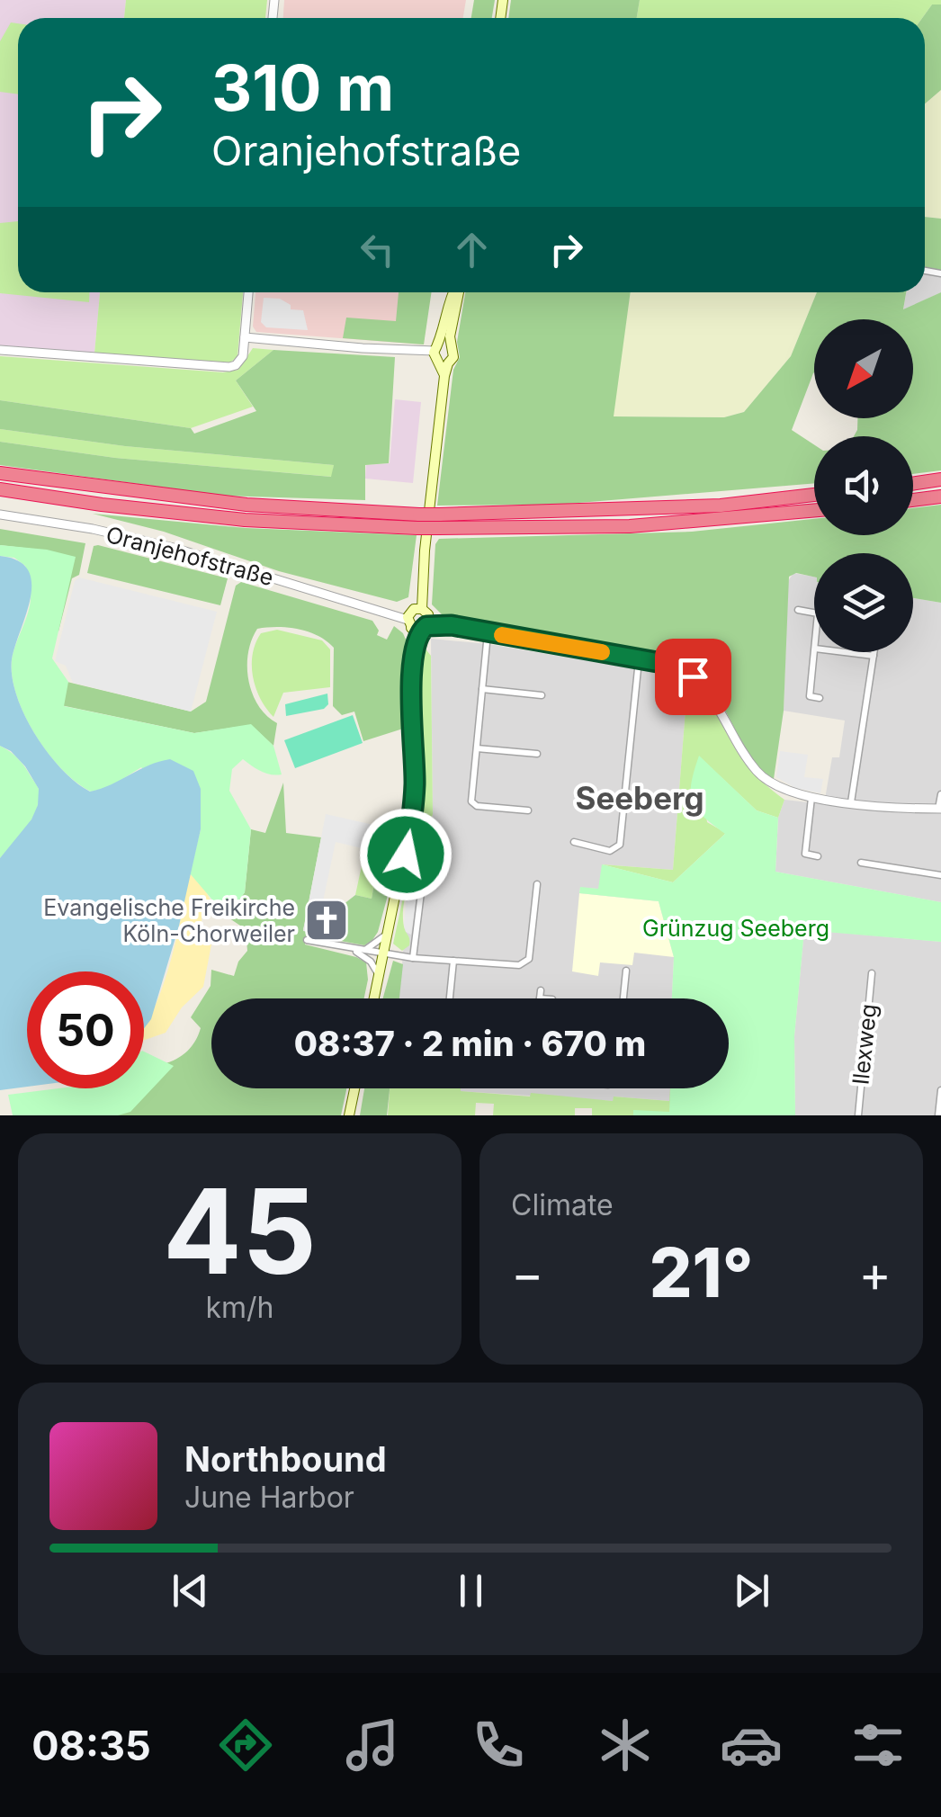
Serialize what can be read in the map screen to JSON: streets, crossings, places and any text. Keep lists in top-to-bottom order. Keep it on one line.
{"streets":{"street":["Oranjehofstraße","Ilexweg"]},"districts":["Seeberg"],"parks":["Grünzug Seeberg"],"places":{"church":["Evangelische Freikirche Köln-Chorweiler"]},"north":"bottom left","page":{"turn":["310 m","Oranjehofstraße"],"limit":"50","trip":"08:37 · 2 min · 670 m","tile":[["45","km/h"],"Climate"],"heat":["−","21°","+"],"song":["Northbound","June Harbor"],"tabs":"08:35"}}
